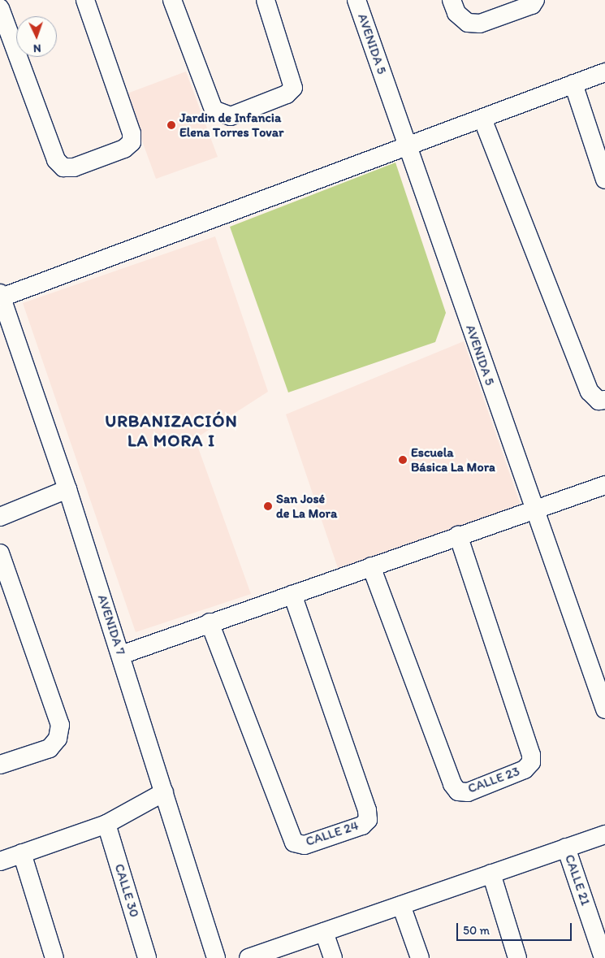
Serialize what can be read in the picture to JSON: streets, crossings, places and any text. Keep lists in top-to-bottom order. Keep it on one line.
{"streets":{"street":["AVENIDA 5","AVENIDA 7","CALLE 23","CALLE 24","CALLE 21","CALLE 30"]},"districts":["URBANIZACIÓN LA MORA I"],"places":["Jardin de Infancia Elena Torres Tovar","Escuela Básica La Mora","San José de La Mora"],"scale_bar":"50 m","north":"bottom"}
